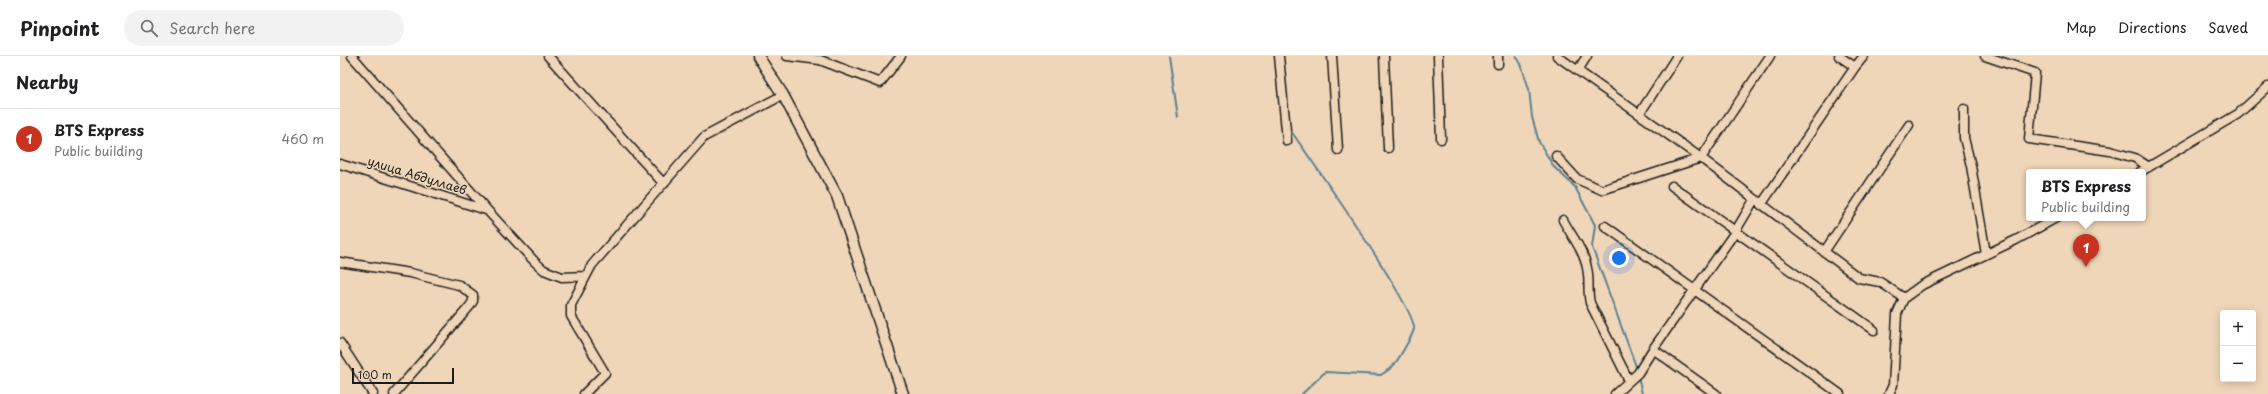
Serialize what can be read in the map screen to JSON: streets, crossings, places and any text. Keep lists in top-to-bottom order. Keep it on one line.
{"streets":{"street":["улица Абдуллаев"]},"scale_bar":"100 m","page":{"header":"Pinpoint","search":"Search here","nav":["Map","Directions","Saved"],"heading":"Nearby","list":[{"mark":"1","name":"BTS Express","note":"Public building","value":"460 m"}],"popup":["BTS Express","Public building"],"pins":"1","map_buttons":["+","−"],"scale":"100 m"}}
